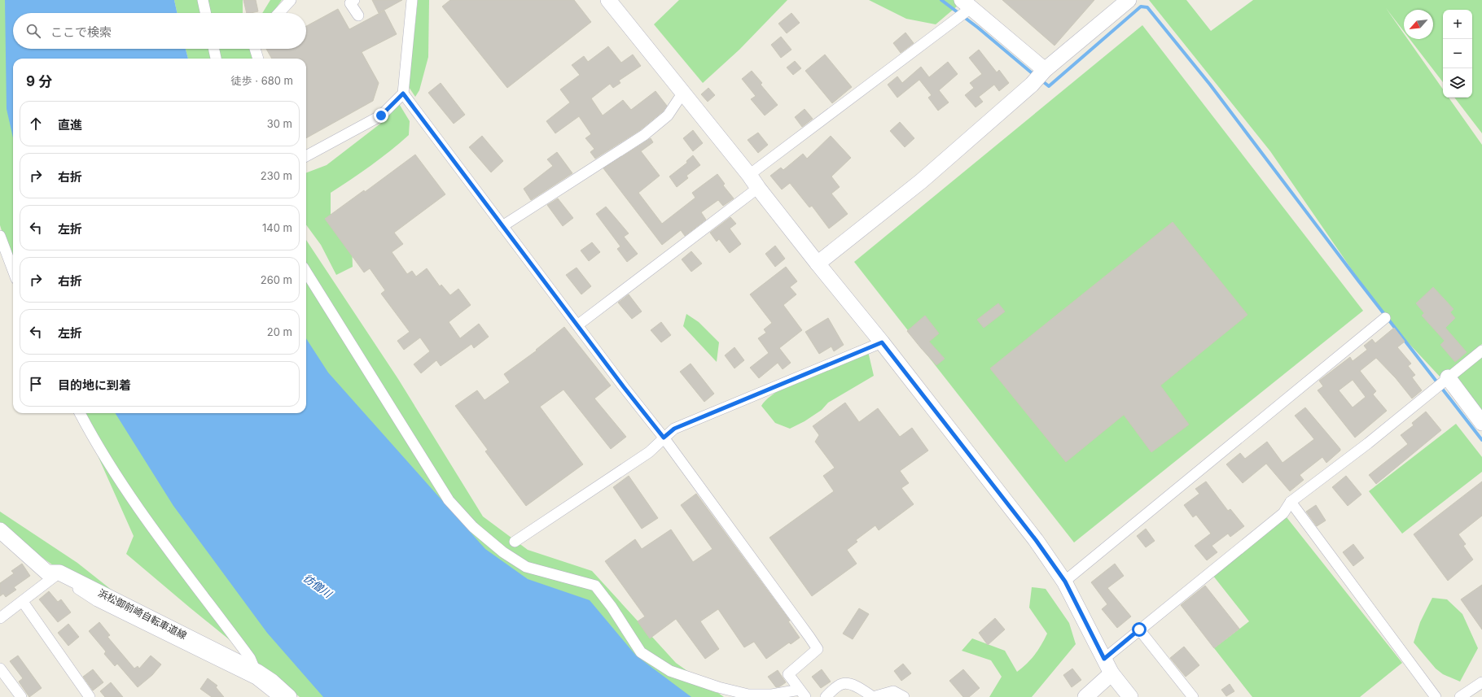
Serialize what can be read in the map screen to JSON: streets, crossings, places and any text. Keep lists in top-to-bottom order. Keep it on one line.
{"streets":{"street":["浜松御前崎自転車道線"]},"water":["彷僧川"],"north":"bottom left","page":{"map_buttons":["+","−"],"search":"ここで検索","heading":["9 分","徒歩 · 680 m"],"list":[["直進","30 m"],["右折","230 m"],["左折","140 m"],["右折","260 m"],["左折","20 m"],"目的地に到着"]}}
